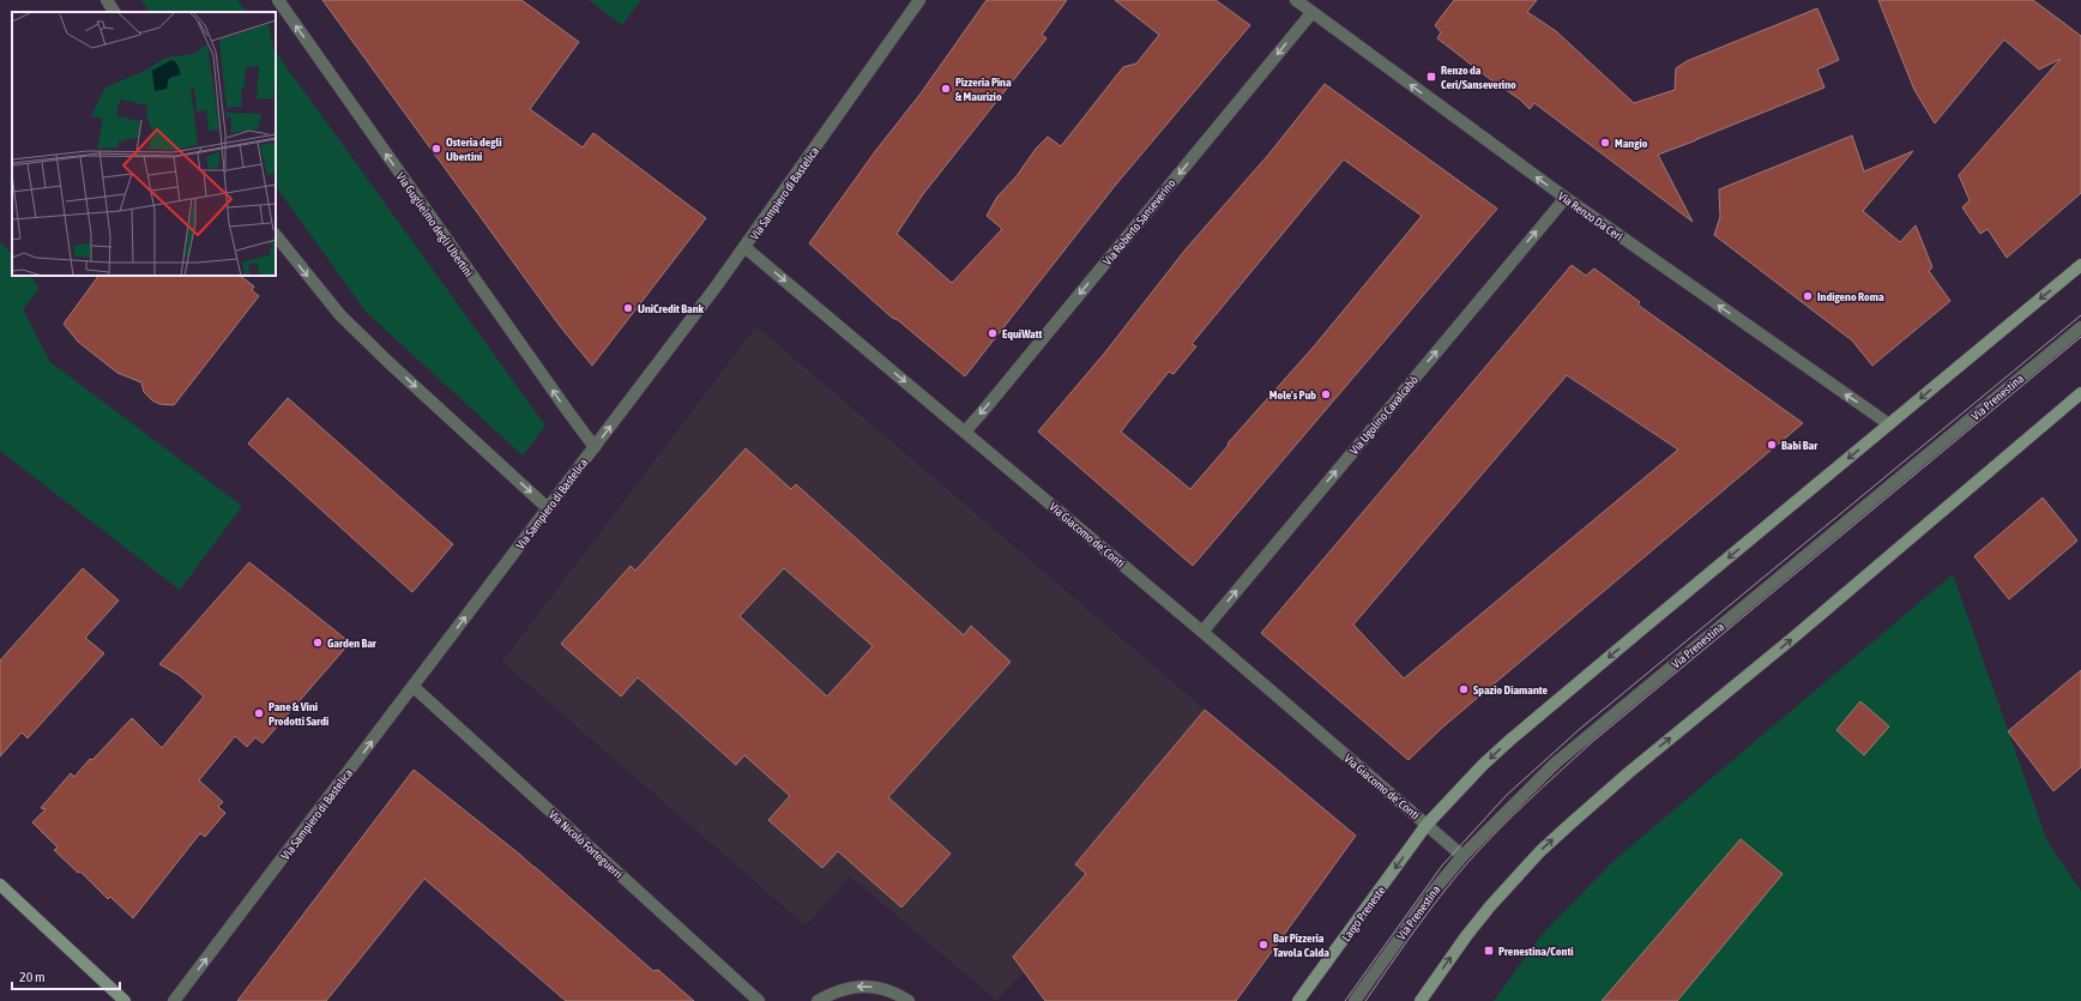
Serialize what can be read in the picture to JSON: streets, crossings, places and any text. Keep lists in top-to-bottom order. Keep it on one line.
{"streets":{"main road":["Largo Preneste"],"street":["Via Sampiero di Bastelica","Via Renzo Da Ceri","Via Roberto Sanseverino","Via Guglielmo degli Ubertini","Via Prenestina","Via Ugolino Cavalcabò","Via Giacomo de' Conti","Via Nicolò Forteguerri"]},"crossings":[["Via Sampiero di Bastelica","Via Guglielmo degli Ubertini"],["Via Sampiero di Bastelica","Via Giacomo de' Conti"],["Via Sampiero di Bastelica","Via Nicolò Forteguerri"],["Via Renzo Da Ceri","Via Roberto Sanseverino"],["Via Renzo Da Ceri","Via Ugolino Cavalcabò"],["Via Roberto Sanseverino","Via Giacomo de' Conti"],["Via Prenestina","Via Giacomo de' Conti"],["Via Ugolino Cavalcabò","Via Giacomo de' Conti"],["Via Giacomo de' Conti","Largo Preneste"]],"one_way":["Via Sampiero di Bastelica","Via Renzo Da Ceri","Via Roberto Sanseverino","Via Guglielmo degli Ubertini","Via Ugolino Cavalcabò"],"places":{"transit":["Renzo da Ceri/Sanseverino","Prenestina/Conti"],"other":["Pizzeria Pina & Maurizio","Mangio","Osteria degli Ubertini","Indigeno Roma","UniCredit Bank","EquiWatt","Mole's Pub","Babi Bar","Garden Bar","Spazio Diamante","Pane & Vini Prodotti Sardi","Bar Pizzeria Tavola Calda"]},"scale_bar":"20 m"}
